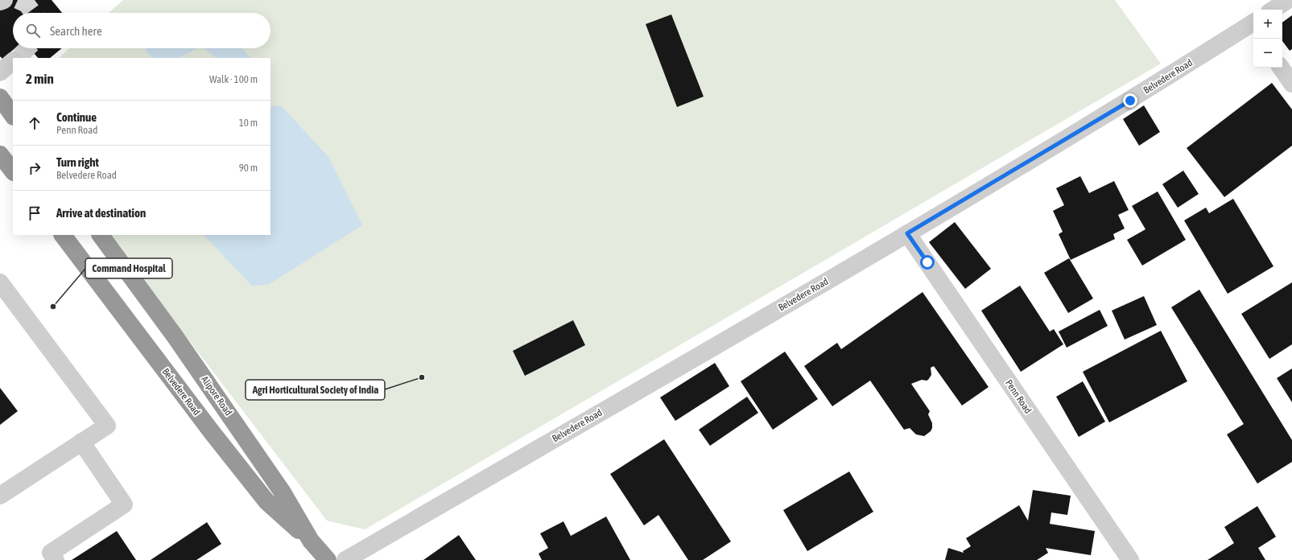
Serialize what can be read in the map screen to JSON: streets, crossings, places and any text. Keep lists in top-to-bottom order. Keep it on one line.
{"streets":{"highway":["Belvedere Road","Alipore Road"],"street":["Penn Road"]},"crossings":[["Belvedere Road","Alipore Road"],["Belvedere Road","Penn Road"]],"places":["Command Hospital","Agri Horticultural Society of India"],"page":{"map_buttons":["+","−"],"search":"Search here","heading":["2 min","Walk · 100 m"],"list":[["Continue","Penn Road","10 m"],["Turn right","Belvedere Road","90 m"],"Arrive at destination"]}}
